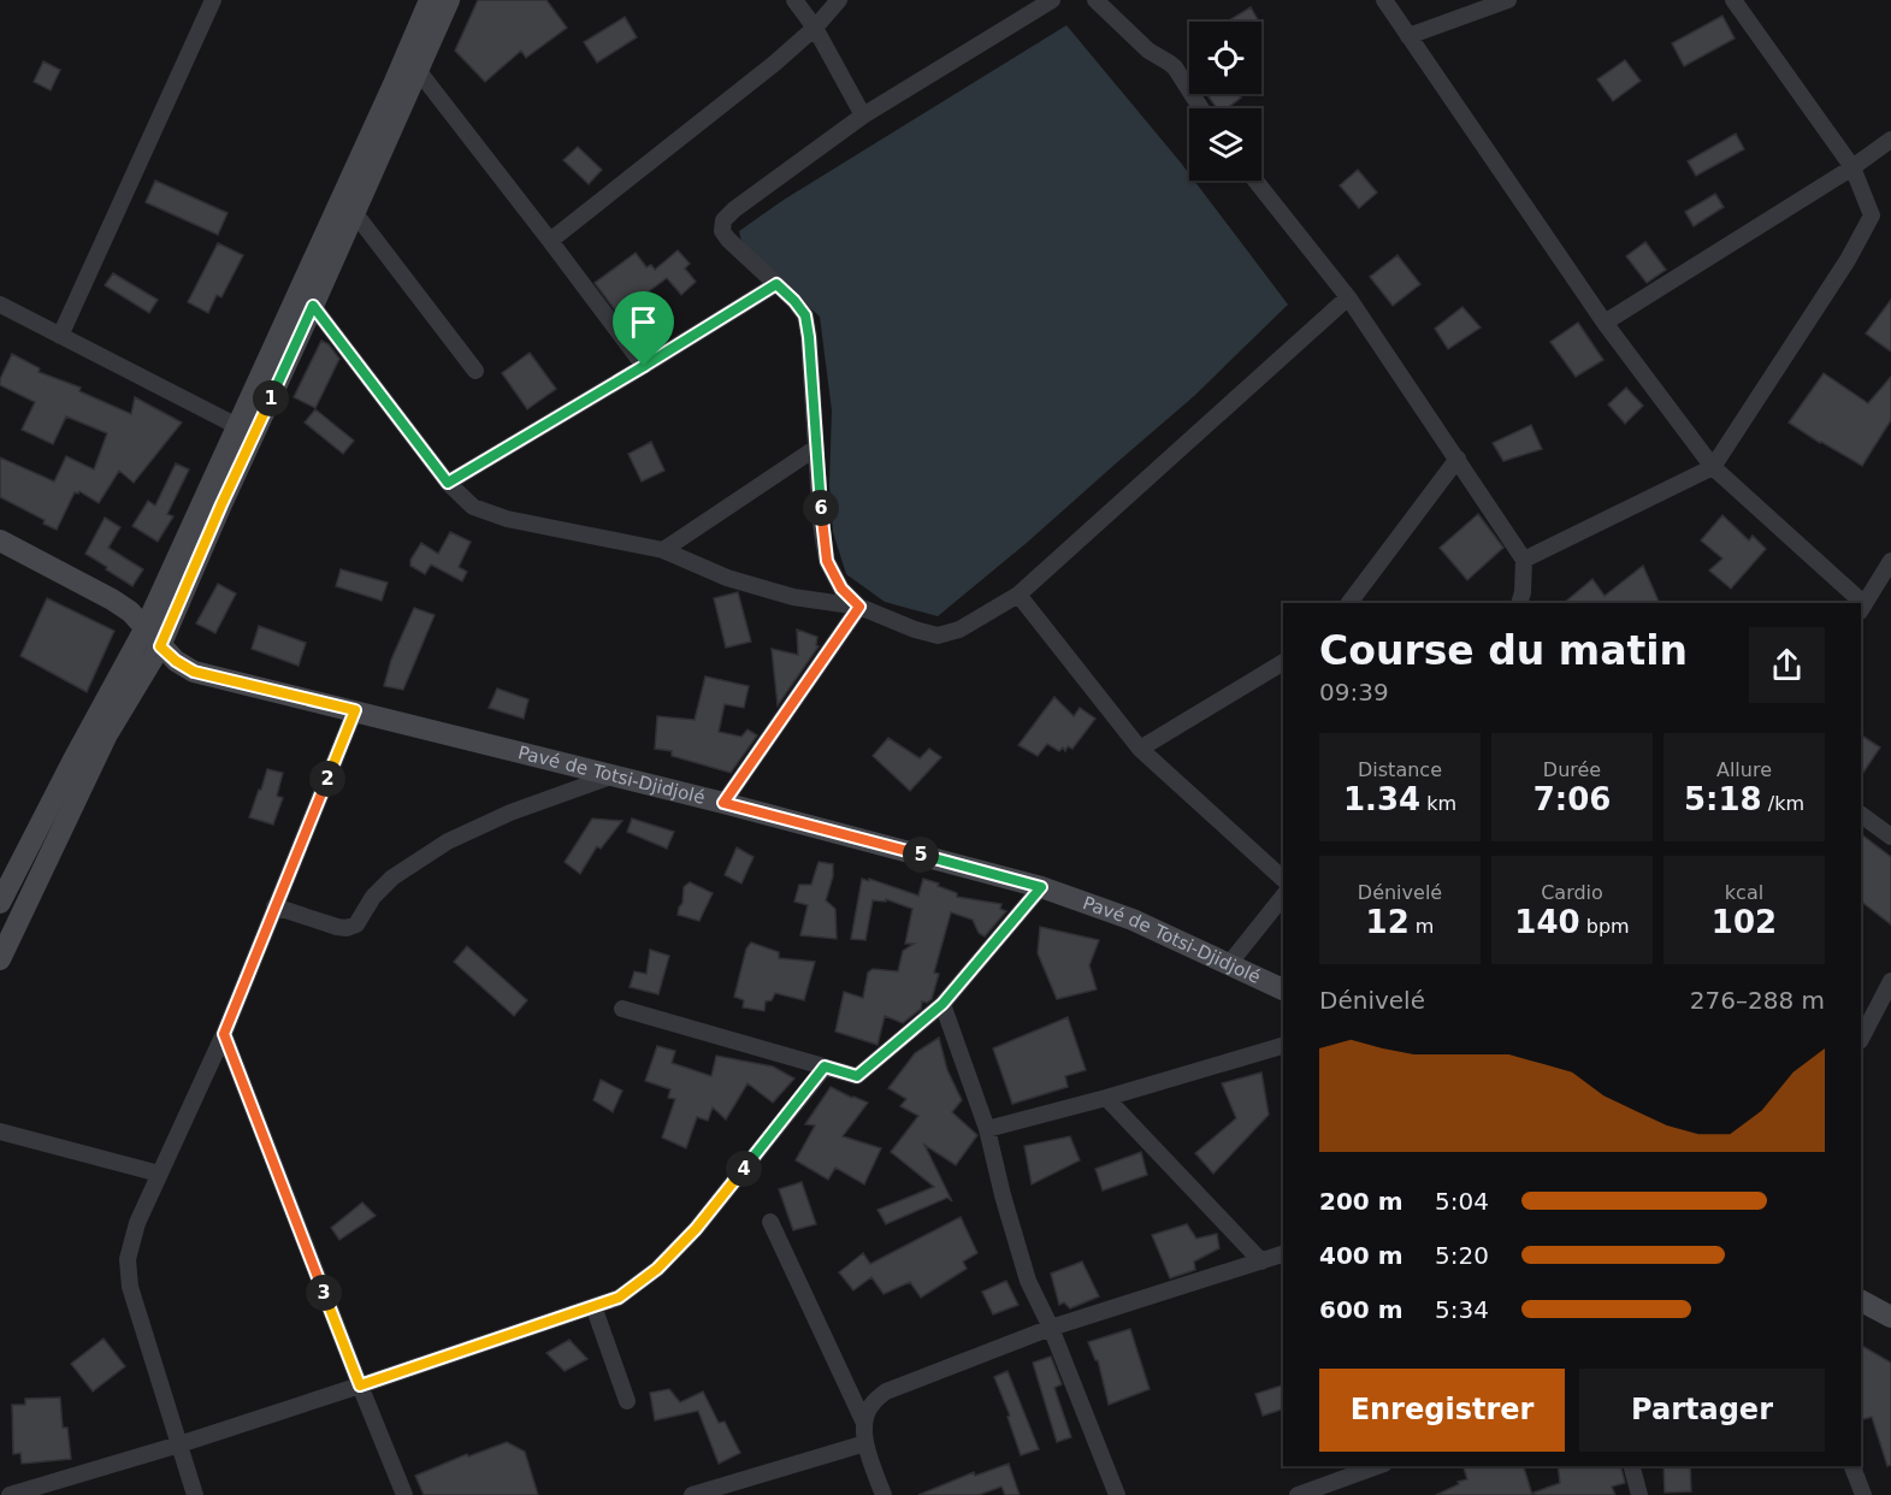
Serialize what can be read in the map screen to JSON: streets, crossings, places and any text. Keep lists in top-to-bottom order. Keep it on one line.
{"streets":{"main road":["Pavé de Totsi-Djidjolé"]},"page":{"pins":["1","6","2","5","4","3"],"heading":["Course du matin","09:39"],"stats":[["Distance","1.34 km"],["Durée","7:06"],["Allure","5:18 /km"],["Dénivelé","12 m"],["Cardio","140 bpm"],["kcal","102"]],"chart":["Dénivelé","276–288 m"],"list":[{"name":"200 m","note":"5:04"},{"name":"400 m","note":"5:20"},{"name":"600 m","note":"5:34"}],"buttons":["Enregistrer","Partager"]}}
